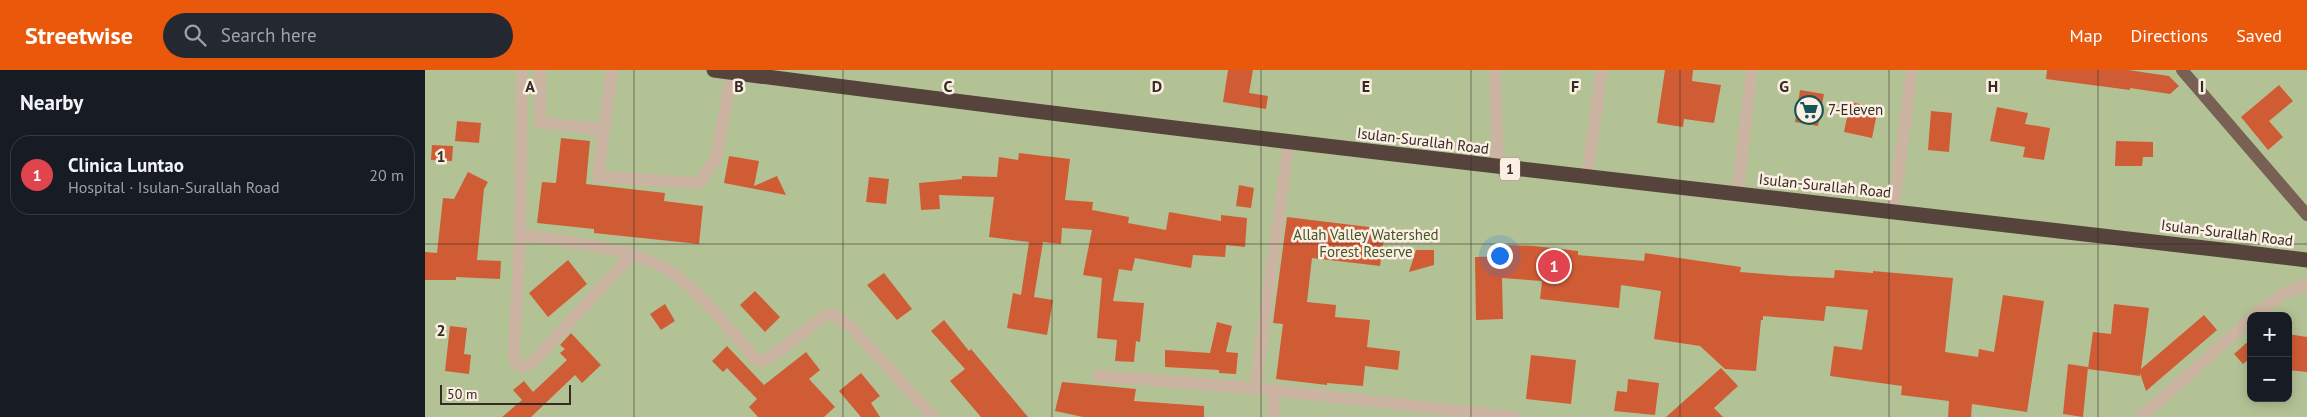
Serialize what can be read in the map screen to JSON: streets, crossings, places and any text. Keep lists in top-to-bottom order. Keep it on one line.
{"streets":{"highway":["Isulan-Surallah Road","1"]},"parks":["Allah Valley Watershed Forest Reserve"],"places":{"supermarket":["7-Eleven"]},"scale_bar":"50 m","page":{"header":"Streetwise","search":"Search here","nav":["Map","Directions","Saved"],"heading":"Nearby","list":[{"mark":"1","name":"Clinica Luntao","note":"Hospital · Isulan-Surallah Road","value":"20 m"}],"pins":"1","map_buttons":["+","−"],"scale":"50 m"},"grid":{"columns":["A","B","C","D","E","F","G","H","I"],"rows":["1","2"]}}
